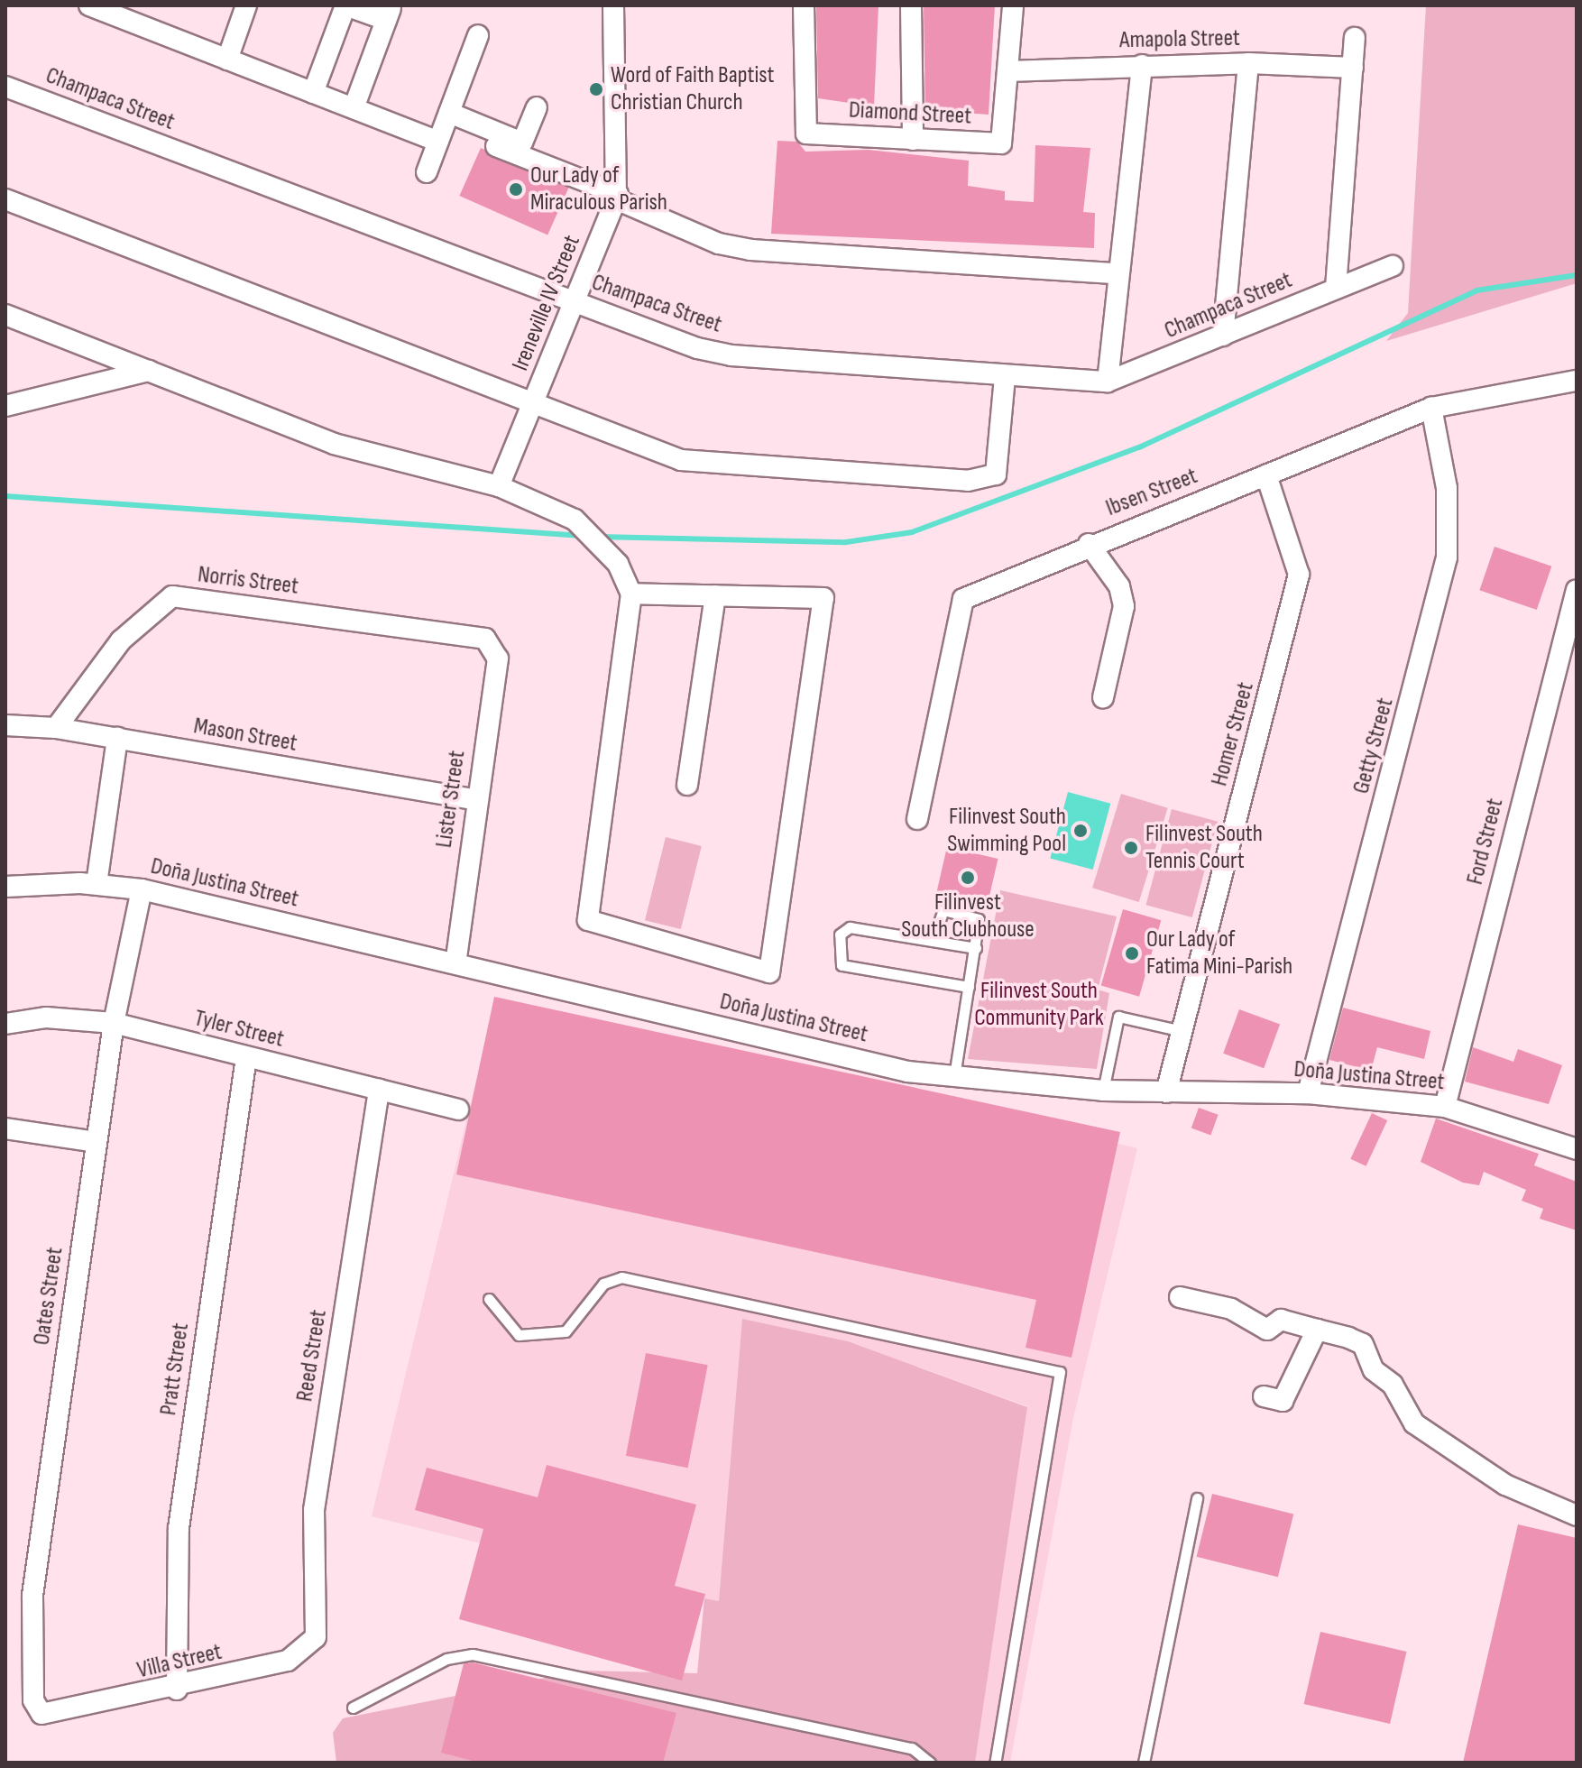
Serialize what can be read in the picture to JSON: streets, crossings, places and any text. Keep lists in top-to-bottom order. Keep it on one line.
{"streets":{"street":["Amapola Street","Champaca Street","Diamond Street","Ireneville IV Street","Ibsen Street","Norris Street","Homer Street","Mason Street","Getty Street","Lister Street","Ford Street","Doña Justina Street","Tyler Street","Oates Street","Reed Street","Pratt Street","Villa Street"]},"crossings":[["Amapola Street","Diamond Street"],["Champaca Street","Ireneville IV Street"],["Ibsen Street","Homer Street"],["Ibsen Street","Getty Street"],["Norris Street","Mason Street"],["Norris Street","Lister Street"],["Homer Street","Doña Justina Street"],["Mason Street","Lister Street"],["Getty Street","Doña Justina Street"],["Lister Street","Doña Justina Street"],["Ford Street","Doña Justina Street"],["Doña Justina Street","Oates Street"],["Tyler Street","Oates Street"],["Tyler Street","Reed Street"],["Tyler Street","Pratt Street"],["Oates Street","Villa Street"],["Reed Street","Villa Street"],["Pratt Street","Villa Street"]],"parks":["Filinvest South Community Park"],"places":["Word of Faith Baptist Christian Church","Our Lady of Miraculous Parish","Filinvest South Swimming Pool","Filinvest South Tennis Court","Filinvest South Clubhouse","Our Lady of Fatima Mini-Parish"]}
